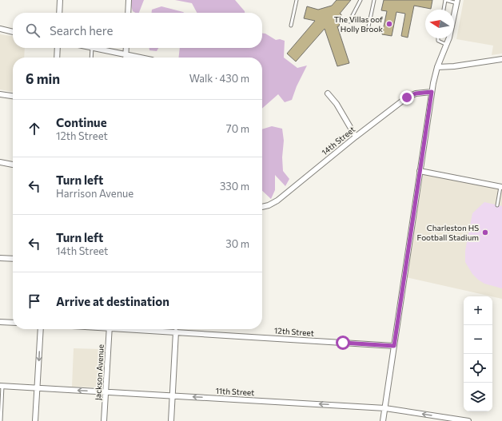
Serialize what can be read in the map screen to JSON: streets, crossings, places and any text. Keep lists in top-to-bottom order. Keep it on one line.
{"streets":{"street":["14th Street","12th Street","Jackson Avenue","11th Street"]},"crossings":[["Jackson Avenue","11th Street"]],"one_way":["11th Street"],"places":["The Villas oof Holly Brook","Charleston HS Football Stadium"],"north":"left","page":{"search":"Search here","heading":["6 min","Walk · 430 m"],"list":[["Continue","12th Street","70 m"],["Turn left","Harrison Avenue","330 m"],["Turn left","14th Street","30 m"],"Arrive at destination"],"map_buttons":["+","−"]}}
